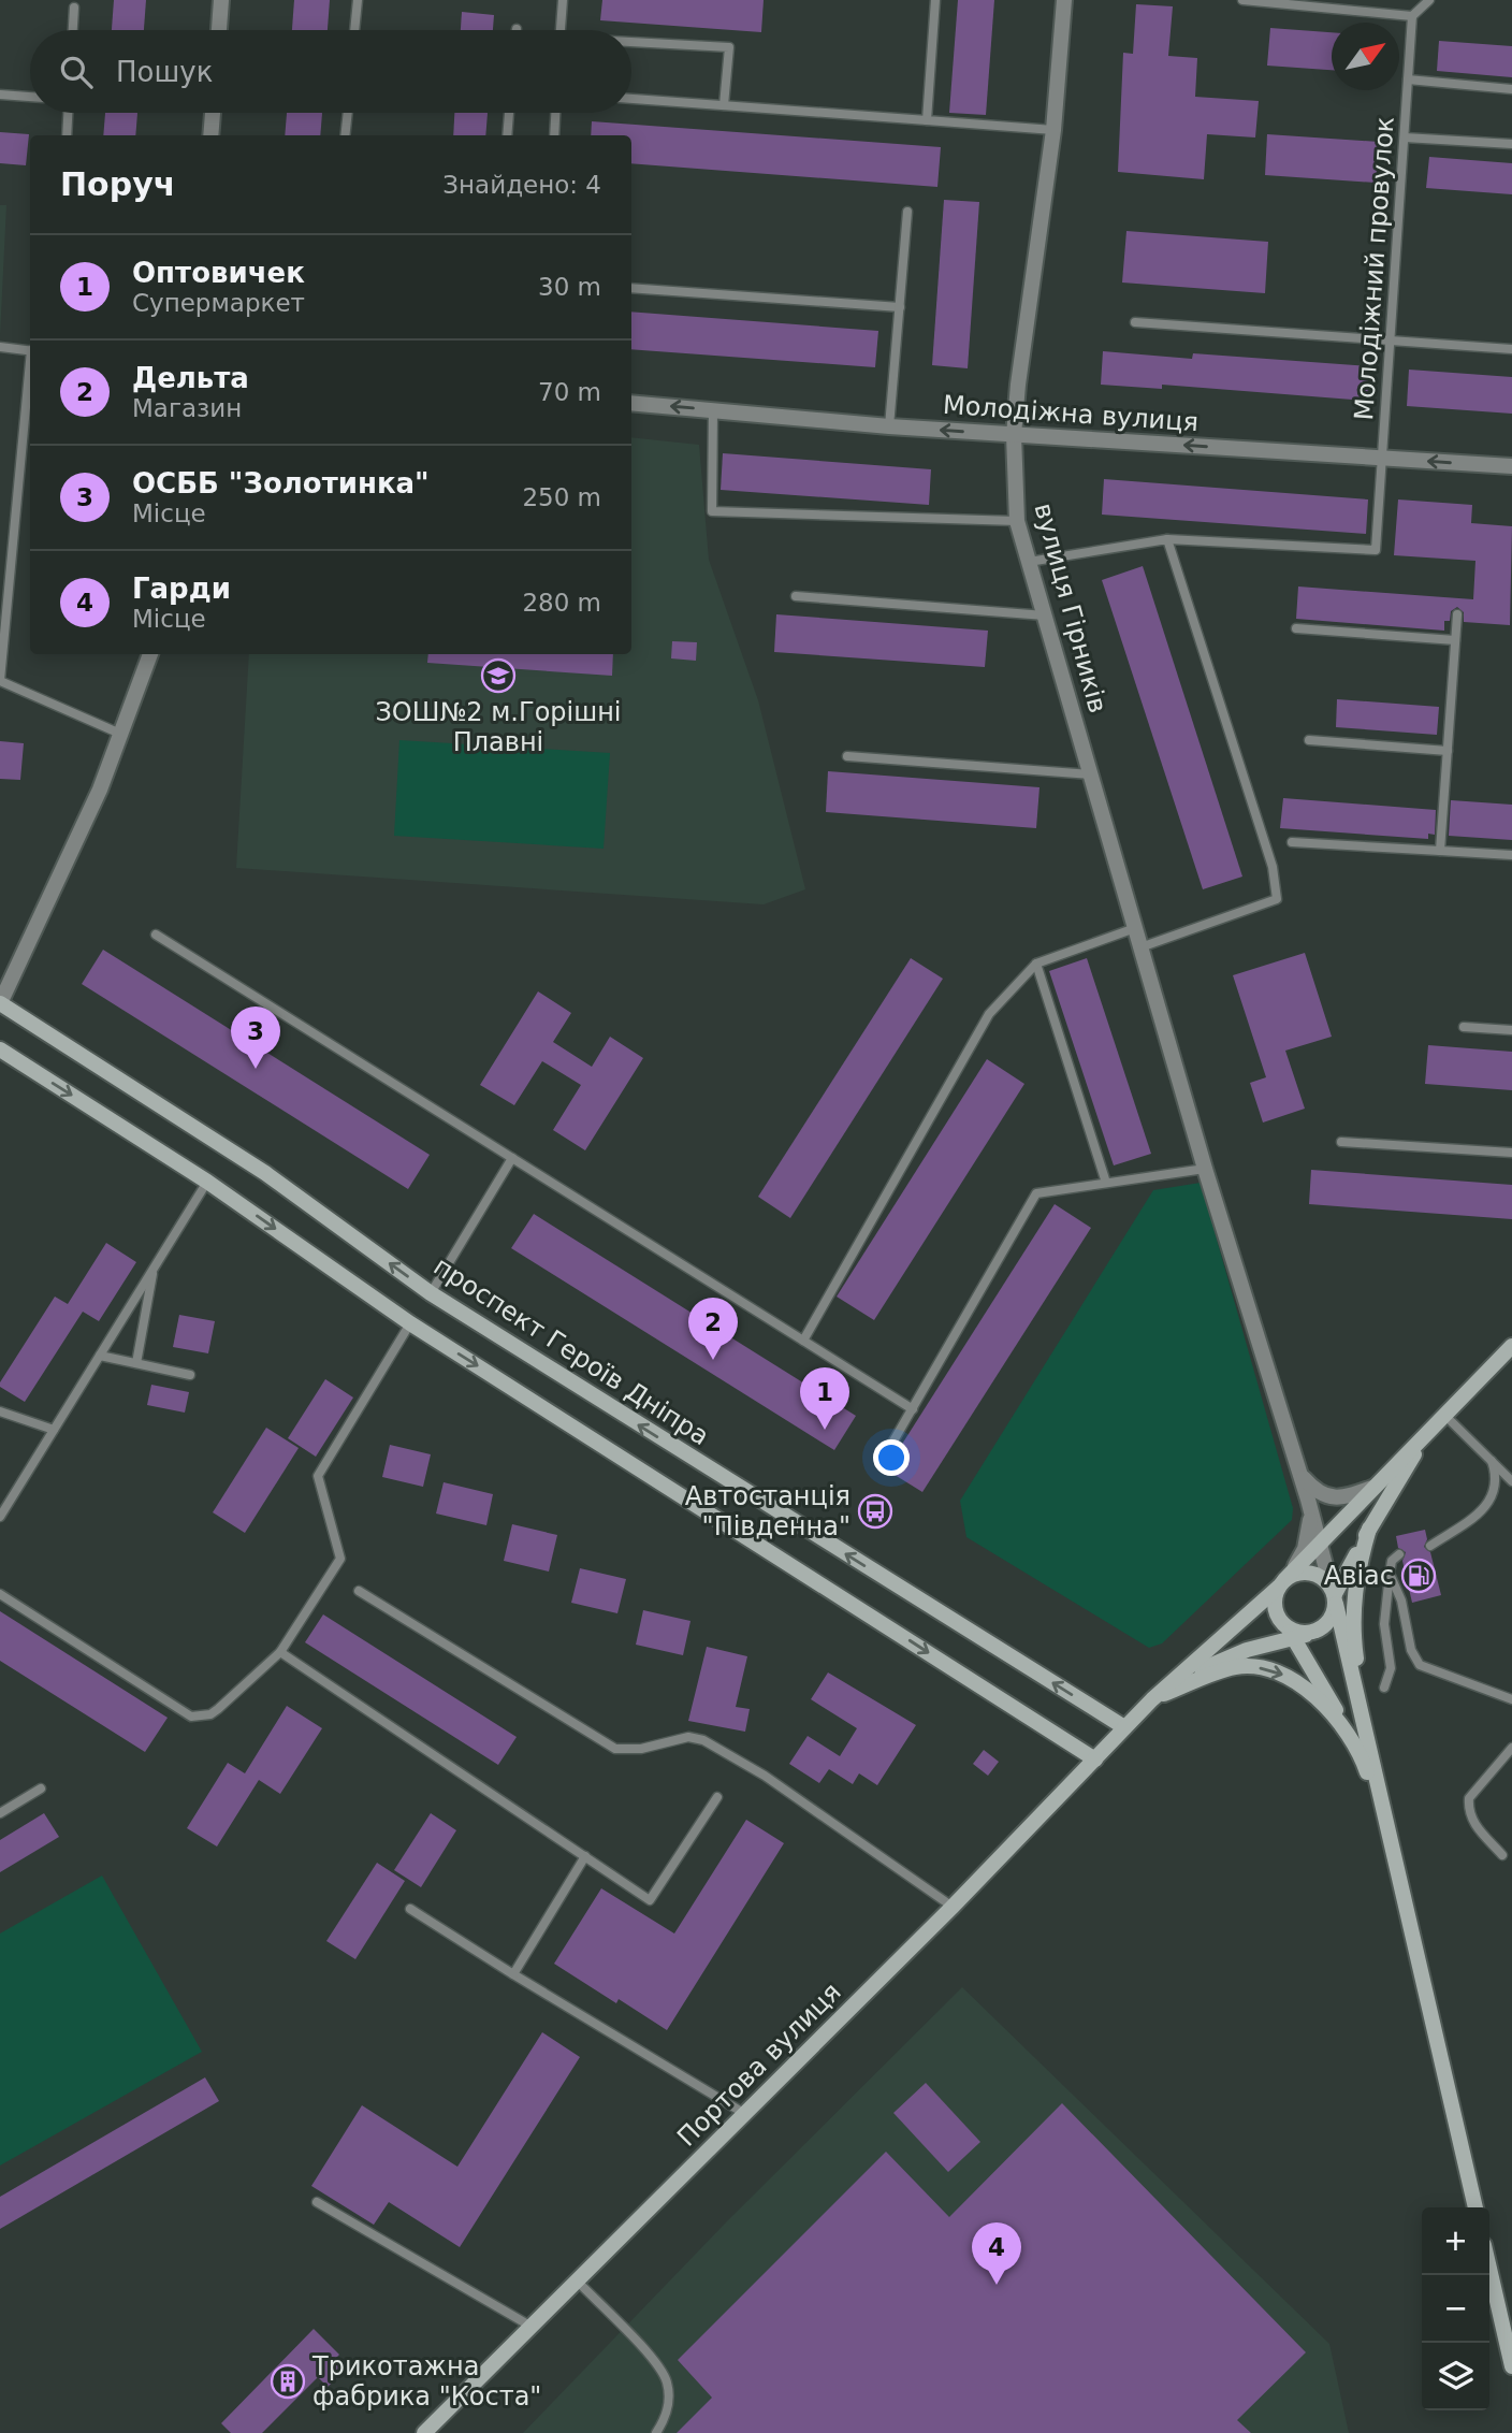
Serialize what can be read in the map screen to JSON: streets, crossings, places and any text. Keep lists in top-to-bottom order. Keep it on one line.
{"streets":{"street":["Молодіжна вулиця","вулиця Гірників","проспект Героїв Дніпра","Портова вулиця"],"lane":["Молодіжний провулок"]},"crossings":[["Молодіжний провулок","Молодіжна вулиця"],["Молодіжна вулиця","вулиця Гірників"],["проспект Героїв Дніпра","Портова вулиця"]],"one_way":["Молодіжна вулиця"],"places":{"school or university":["ЗОШ№2 м.Горішні Плавні"],"bus stop":["Автостанція \"Південна\""],"fuel station":["Авіас"],"building":["Трикотажна фабрика \"Коста\""]},"north":"top right","page":{"search":"Пошук","heading":["Поруч","Знайдено: 4"],"list":[{"mark":"1","name":"Оптовичек","note":"Супермаркет","value":"30 m"},{"mark":"2","name":"Дельта","note":"Магазин","value":"70 m"},{"mark":"3","name":"ОСББ \"Золотинка\"","note":"Місце","value":"250 m"},{"mark":"4","name":"Гарди","note":"Місце","value":"280 m"}],"pins":["3","2","1","4"],"map_buttons":["+","−"]}}
